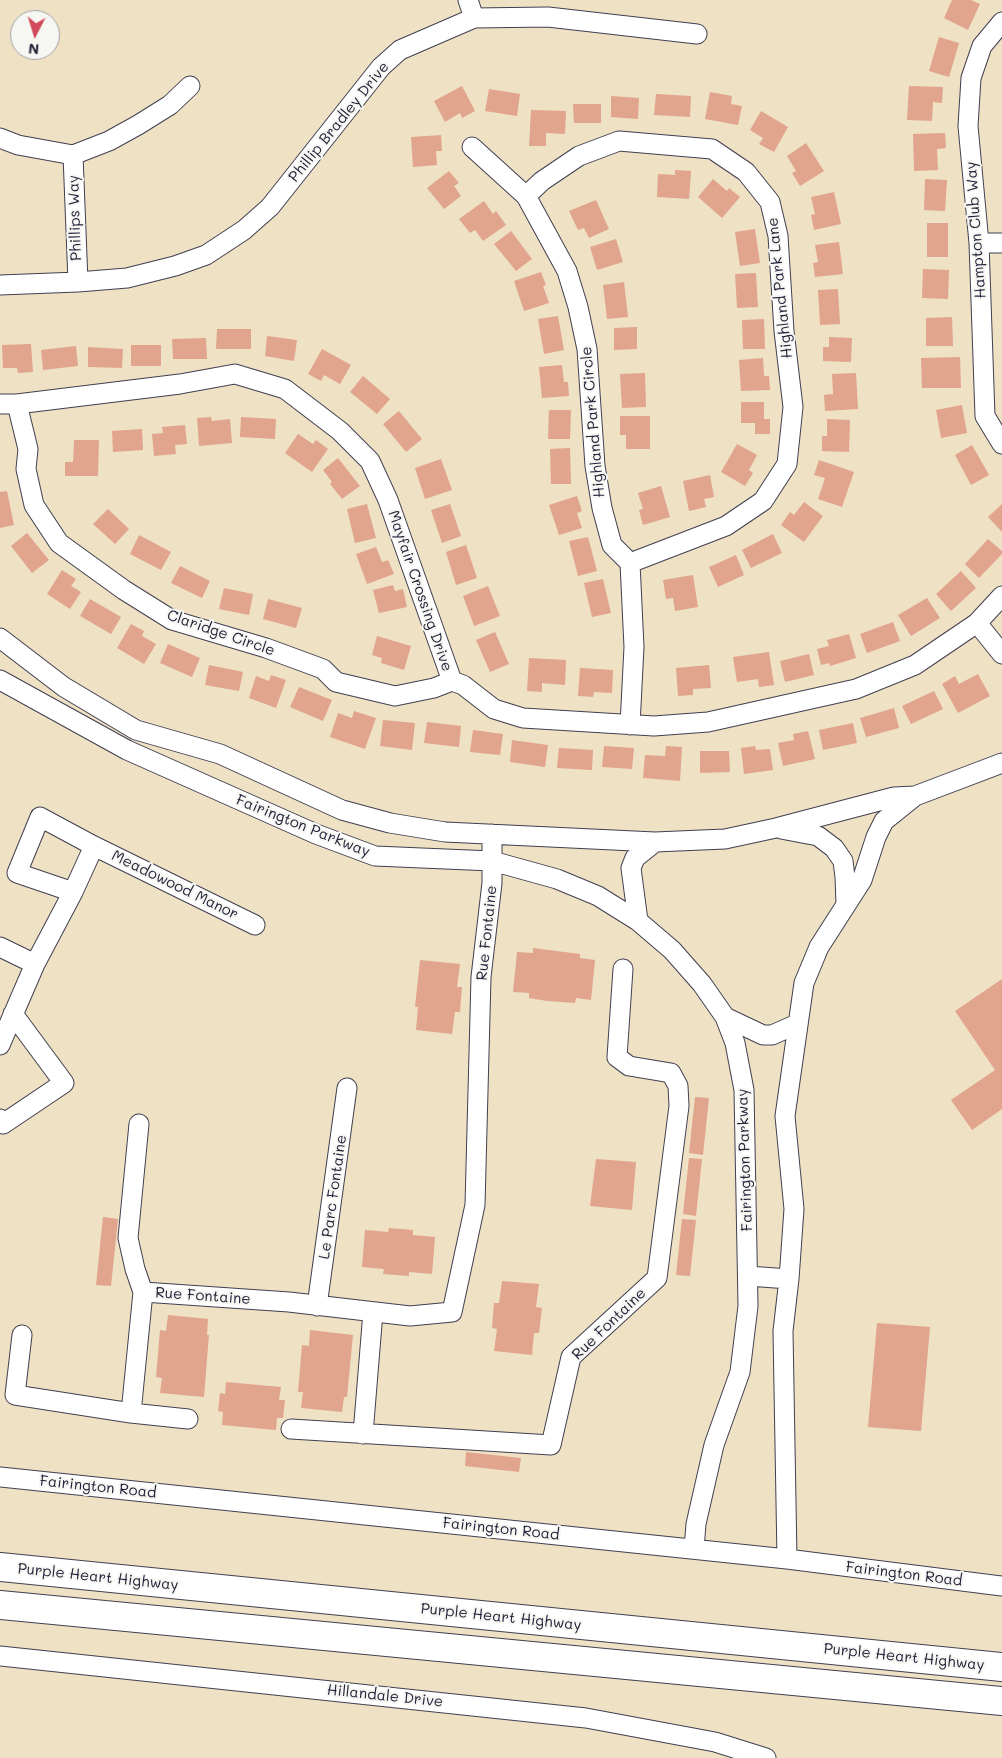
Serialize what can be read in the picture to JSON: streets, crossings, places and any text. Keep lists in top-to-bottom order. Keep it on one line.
{"streets":{"highway":["Purple Heart Highway"],"street":["Phillip Bradley Drive","Phillips Way","Hampton Club Way","Highland Park Lane","Highland Park Circle","Mayfair Crossing Drive","Claridge Circle","Fairington Parkway","Meadowood Manor","Rue Fontaine","Le Parc Fontaine","Fairington Road","Hillandale Drive"]},"crossings":[["Phillip Bradley Drive","Phillips Way"],["Highland Park Lane","Highland Park Circle"],["Mayfair Crossing Drive","Claridge Circle"],["Fairington Parkway","Rue Fontaine"],["Fairington Parkway","Fairington Road"],["Rue Fontaine","Le Parc Fontaine"]],"north":"bottom"}
